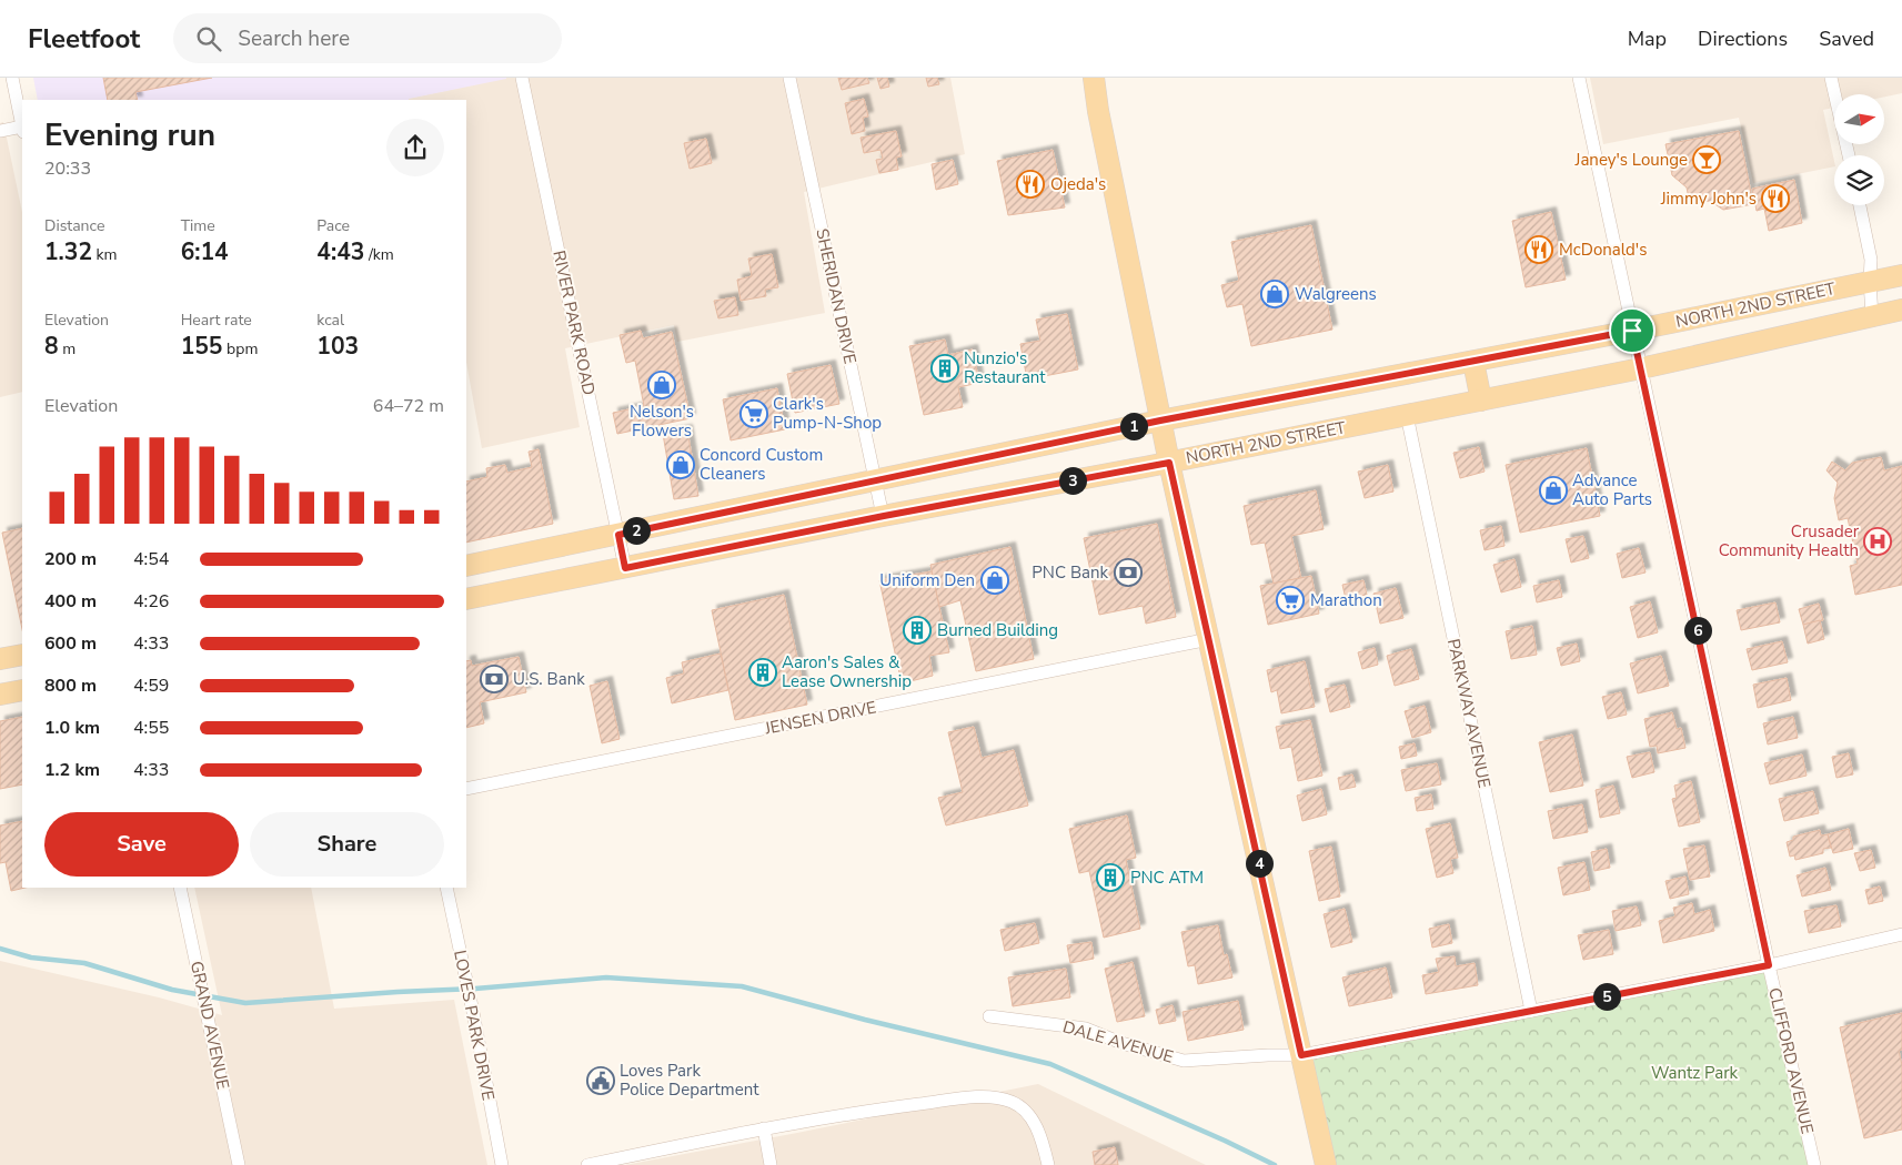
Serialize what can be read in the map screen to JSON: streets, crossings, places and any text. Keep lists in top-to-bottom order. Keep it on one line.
{"streets":{"main road":["NORTH 2ND STREET"],"street":["SHERIDAN DRIVE","RIVER PARK ROAD","PARKWAY AVENUE","JENSEN DRIVE","GRAND AVENUE","LOVES PARK DRIVE","DALE AVENUE","CLIFFORD AVENUE"]},"crossings":[["SHERIDAN DRIVE","NORTH 2ND STREET"],["NORTH 2ND STREET","RIVER PARK ROAD"],["NORTH 2ND STREET","PARKWAY AVENUE"],["NORTH 2ND STREET","CLIFFORD AVENUE"],["PARKWAY AVENUE","DALE AVENUE"],["DALE AVENUE","CLIFFORD AVENUE"]],"parks":["Wantz Park"],"places":{"bar":["Janey's Lounge"],"restaurant":["Ojeda's","Jimmy John's","McDonald's"],"shop":["Walgreens","Nelson's Flowers","Concord Custom Cleaners","Advance Auto Parts","Uniform Den"],"building":["Nunzio's Restaurant","Burned Building","Aaron's Sales & Lease Ownership","PNC ATM"],"supermarket":["Clark's Pump-N-Shop","Marathon"],"hospital":["Crusader Community Health"],"bank":["PNC Bank","U.S. Bank"],"public building":["Loves Park Police Department"]},"north":"right","page":{"header":"Fleetfoot","search":"Search here","nav":["Map","Directions","Saved"],"heading":["Evening run","20:33"],"stats":[["Distance","1.32 km"],["Time","6:14"],["Pace","4:43 /km"],["Elevation","8 m"],["Heart rate","155 bpm"],["kcal","103"]],"chart":["Elevation","64–72 m"],"pins":["1","3","2","6","4","5"],"list":[{"name":"200 m","note":"4:54"},{"name":"400 m","note":"4:26"},{"name":"600 m","note":"4:33"},{"name":"800 m","note":"4:59"},{"name":"1.0 km","note":"4:55"},{"name":"1.2 km","note":"4:33"}],"buttons":["Save","Share"]}}
